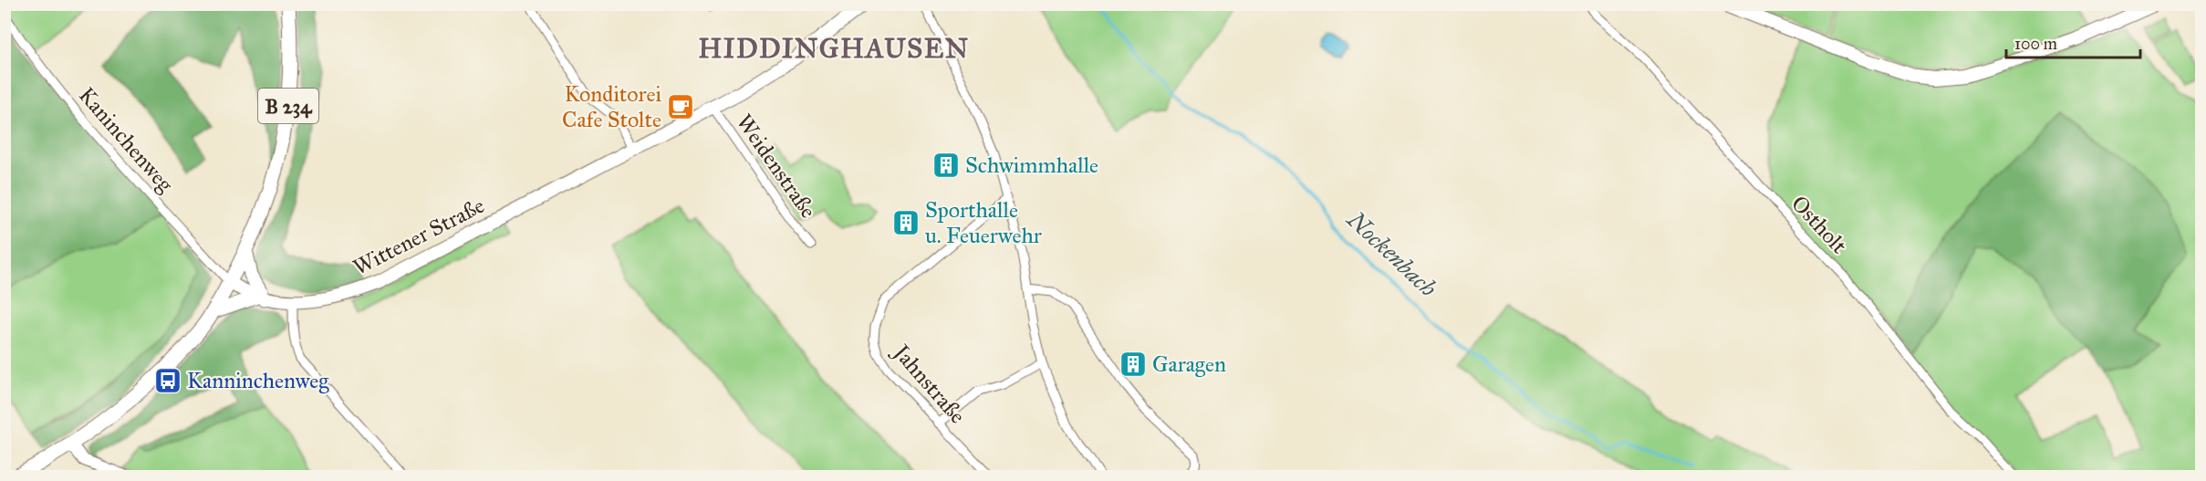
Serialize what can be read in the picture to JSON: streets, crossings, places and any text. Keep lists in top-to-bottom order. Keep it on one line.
{"streets":{"main road":["B 234","Wittener Straße"],"street":["Kaninchenweg","Weidenstraße","Ostholt","Jahnstraße"]},"crossings":[["B 234","Kaninchenweg"],["B 234","Wittener Straße"],["Kaninchenweg","Wittener Straße"],["Weidenstraße","Wittener Straße"]],"districts":["HIDDINGHAUSEN"],"water":["Nockenbach"],"places":{"cafe":["Konditorei Cafe Stolte"],"building":["Schwimmhalle","Sporthalle u. Feuerwehr","Garagen"],"bus stop":["Kanninchenweg"]},"scale_bar":"100 m"}
